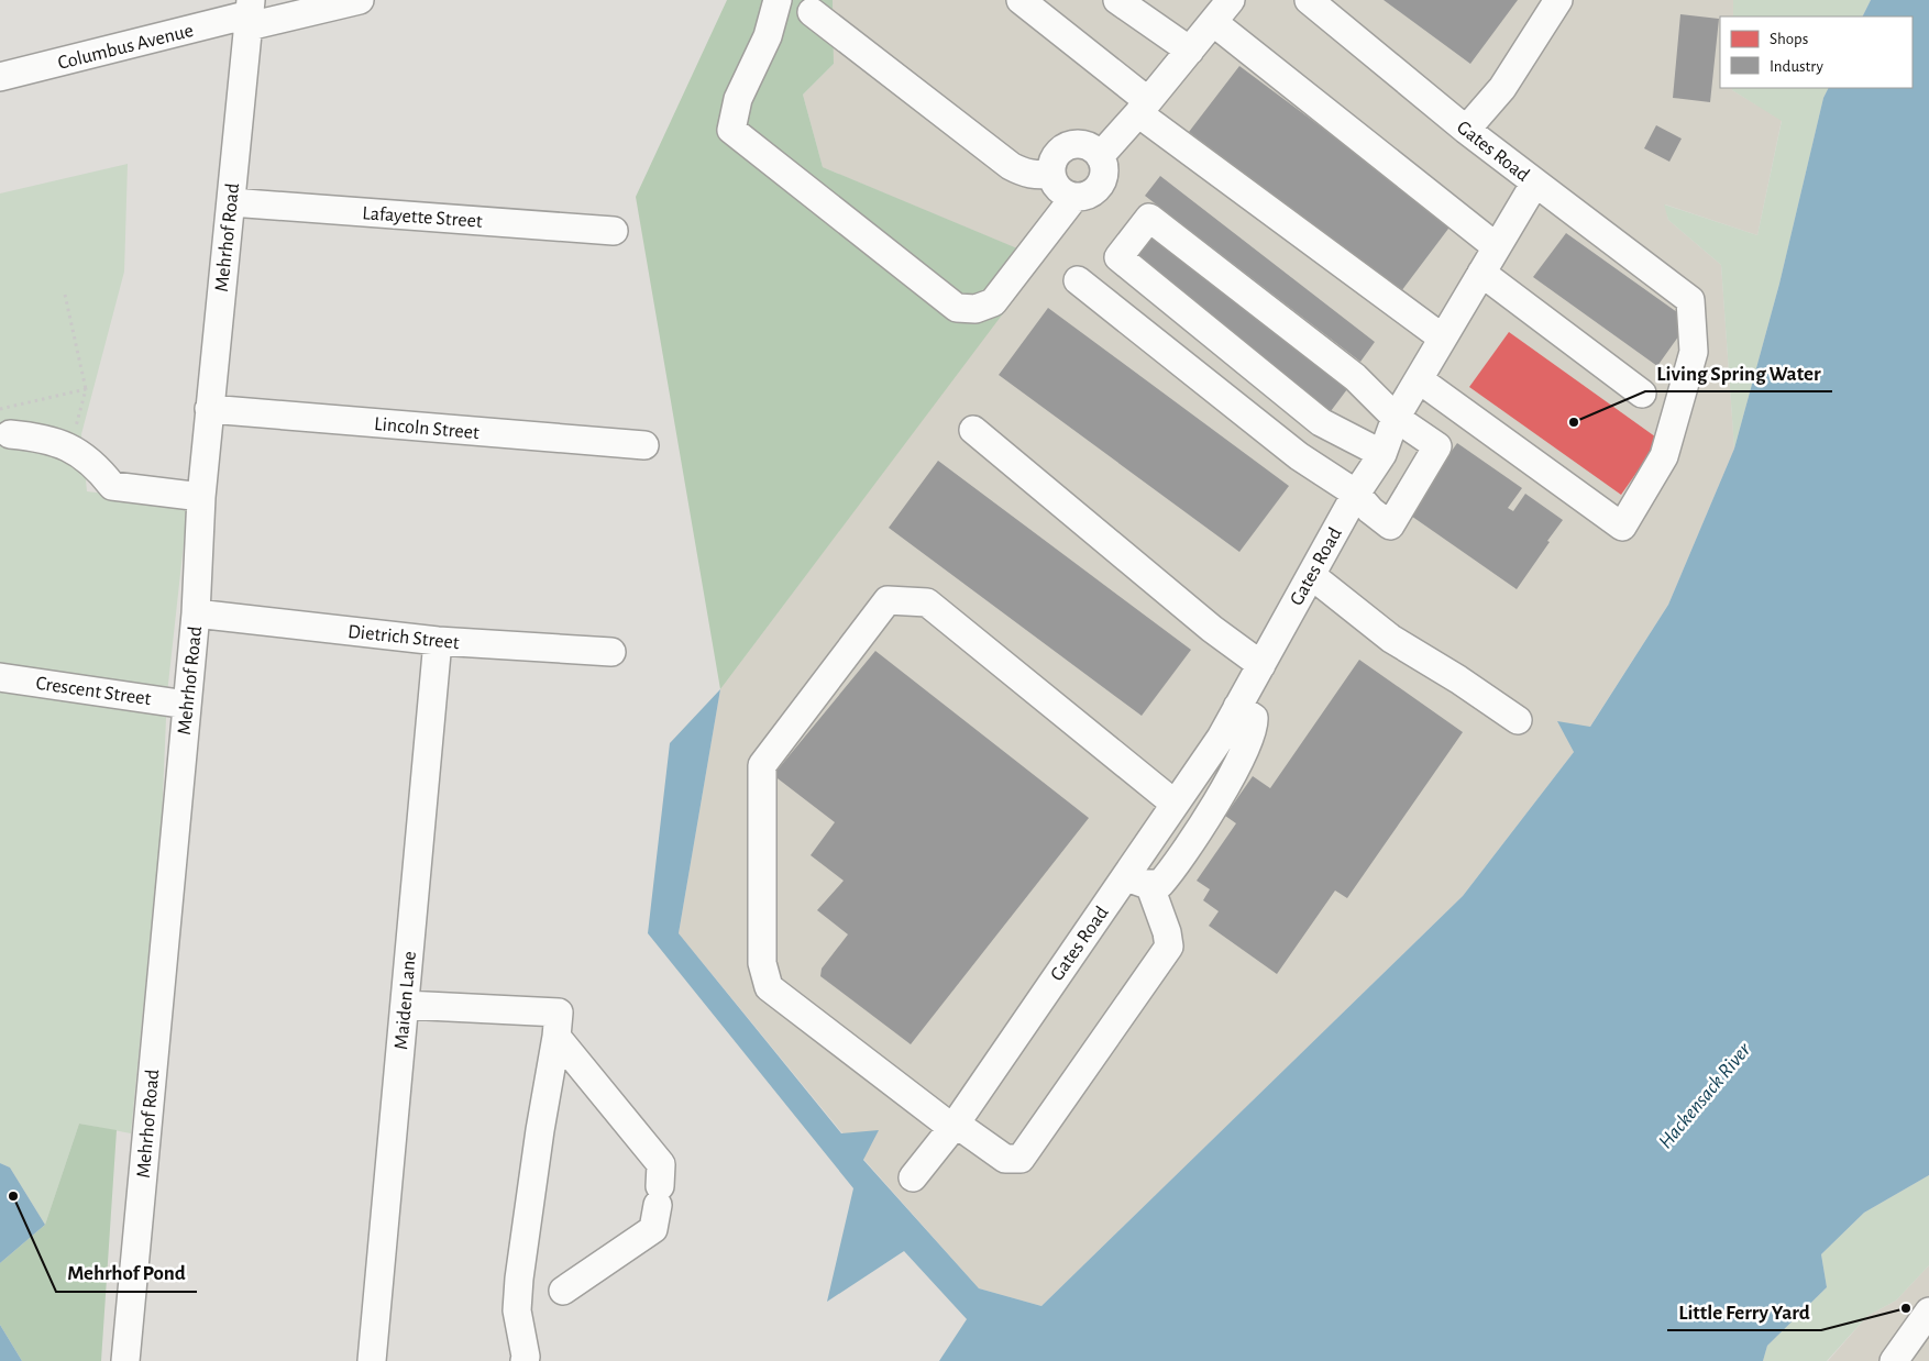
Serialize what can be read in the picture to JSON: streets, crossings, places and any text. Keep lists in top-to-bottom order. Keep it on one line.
{"streets":{"street":["Columbus Avenue","Gates Road","Lafayette Street","Mehrhof Road","Lincoln Street","Dietrich Street","Crescent Street","Maiden Lane"]},"crossings":[["Columbus Avenue","Mehrhof Road"],["Lafayette Street","Mehrhof Road"],["Mehrhof Road","Lincoln Street"],["Mehrhof Road","Dietrich Street"],["Mehrhof Road","Crescent Street"],["Dietrich Street","Maiden Lane"]],"water":["Hackensack River"],"places":["Living Spring Water","Mehrhof Pond","Little Ferry Yard"],"legend":["Shops","Industry"]}
